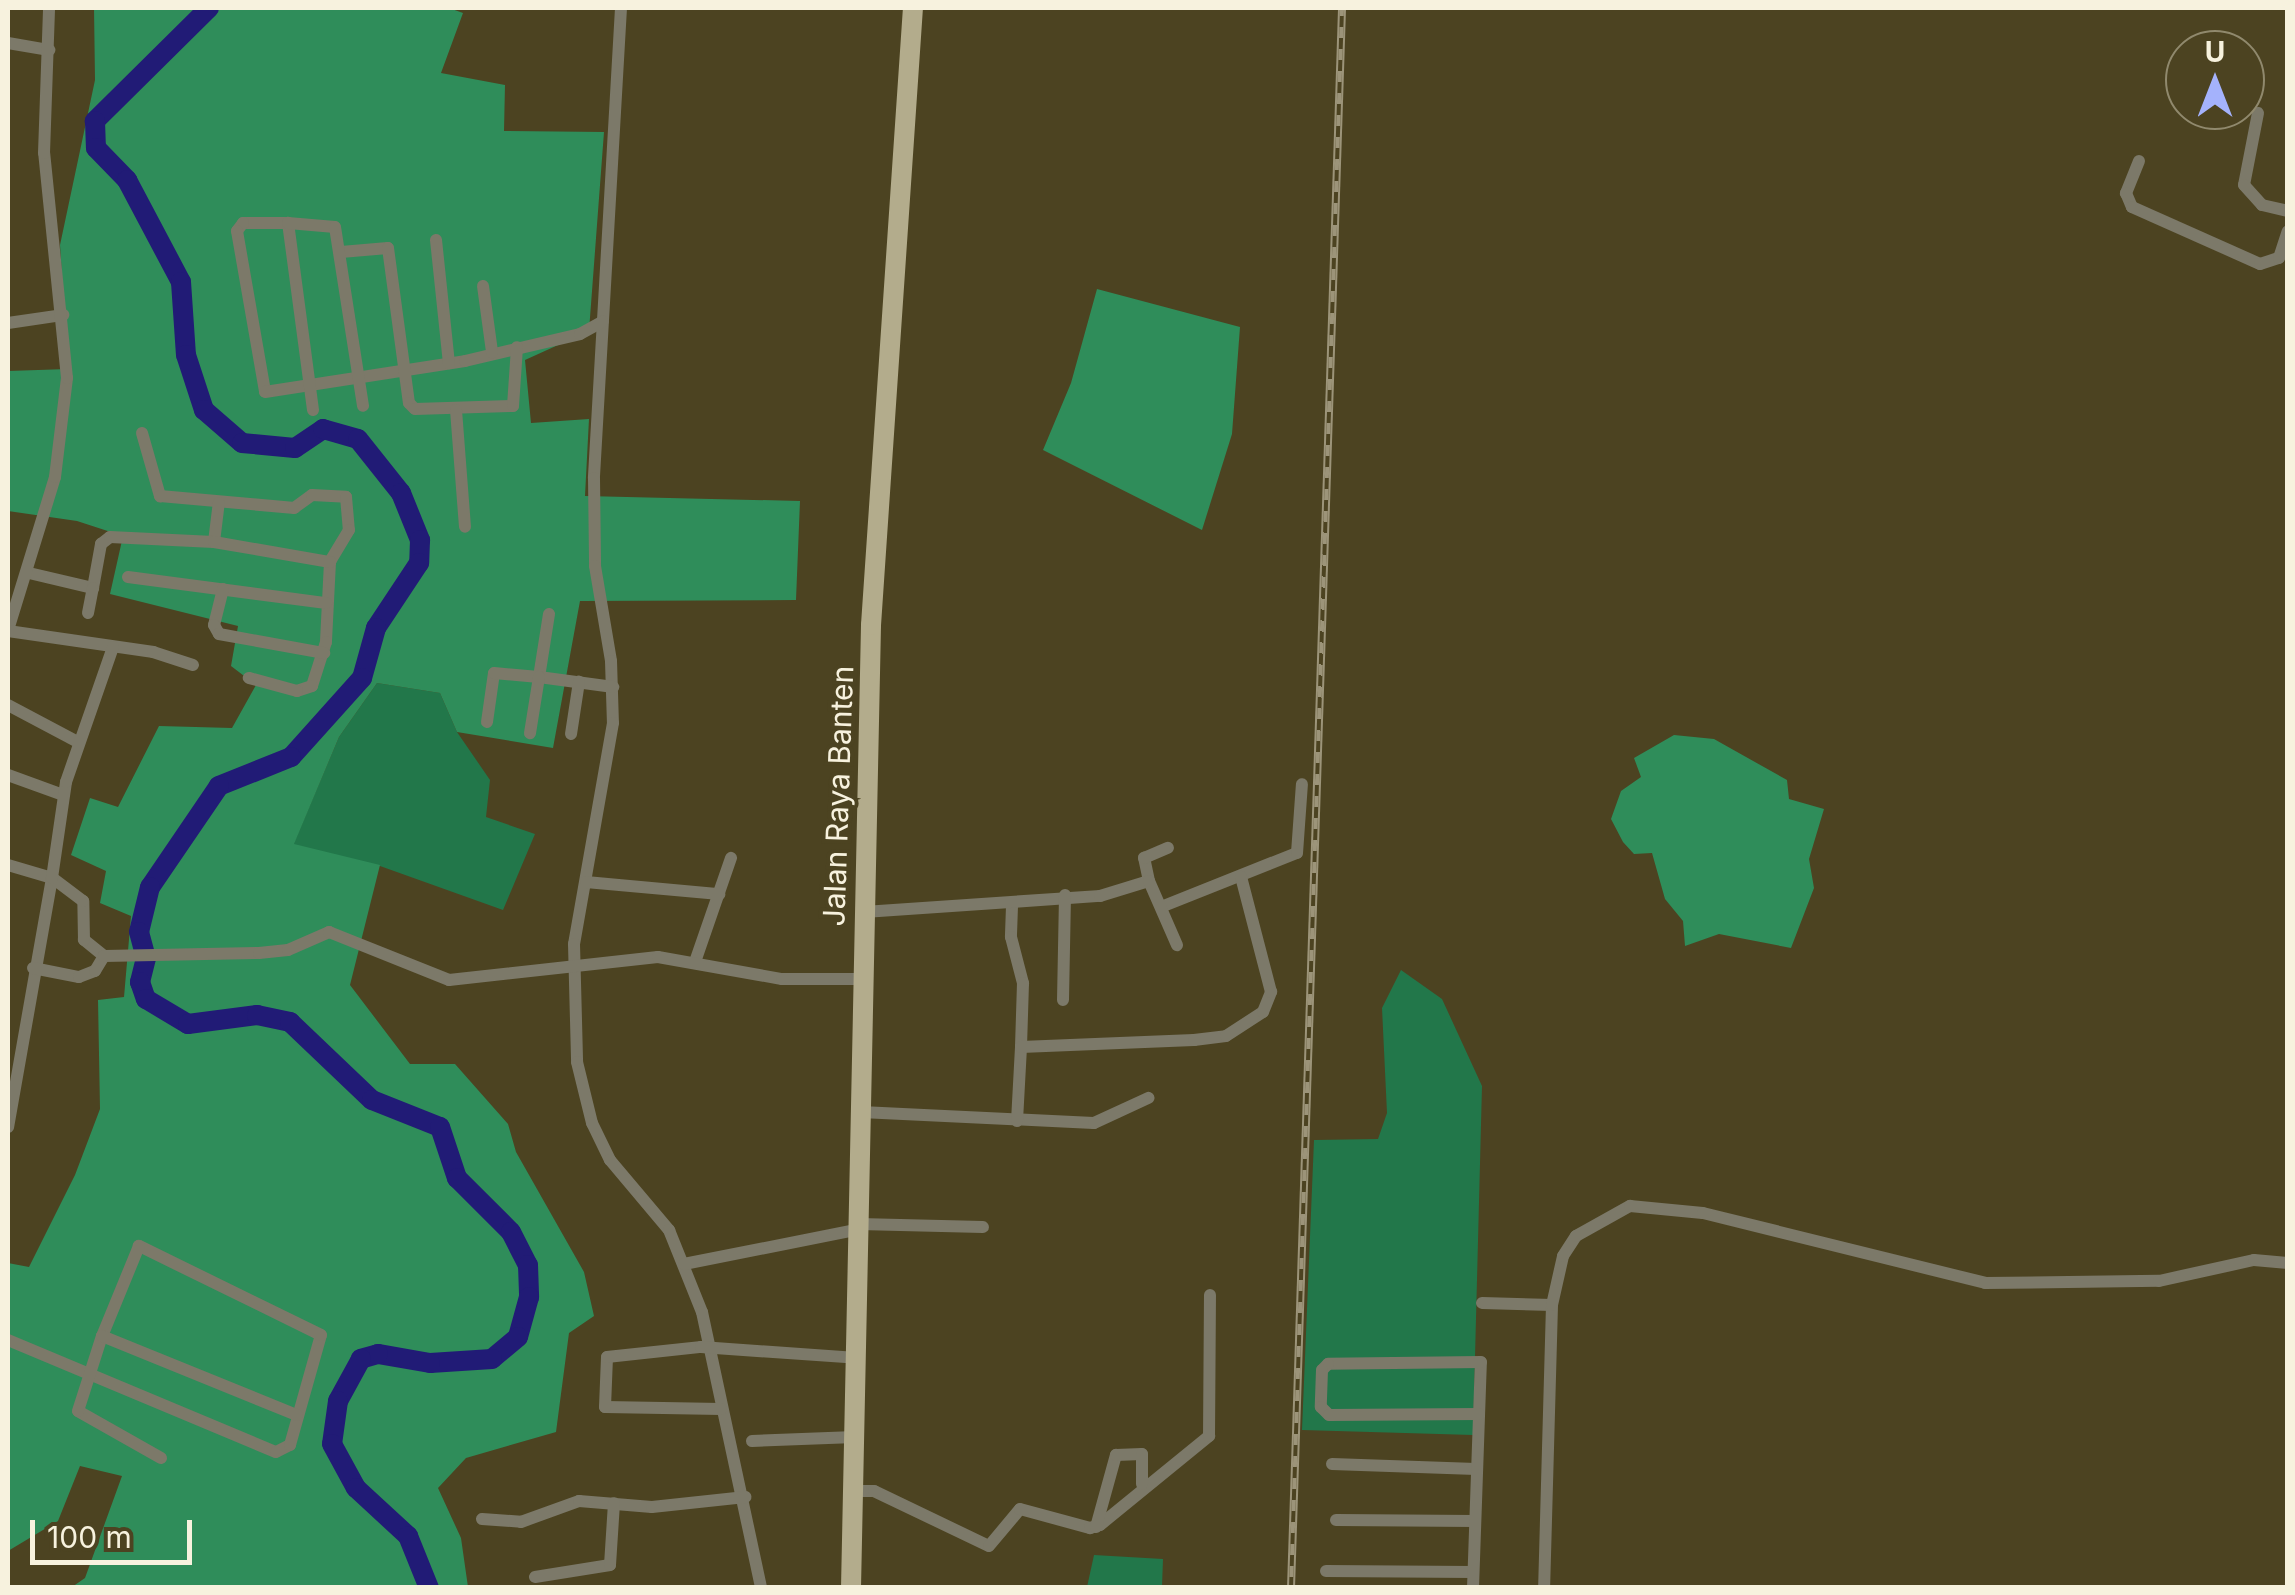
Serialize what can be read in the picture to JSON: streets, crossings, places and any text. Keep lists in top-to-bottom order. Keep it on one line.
{"streets":{"main road":["Jalan Raya Banten"]},"scale_bar":"100 m","north":"top"}
